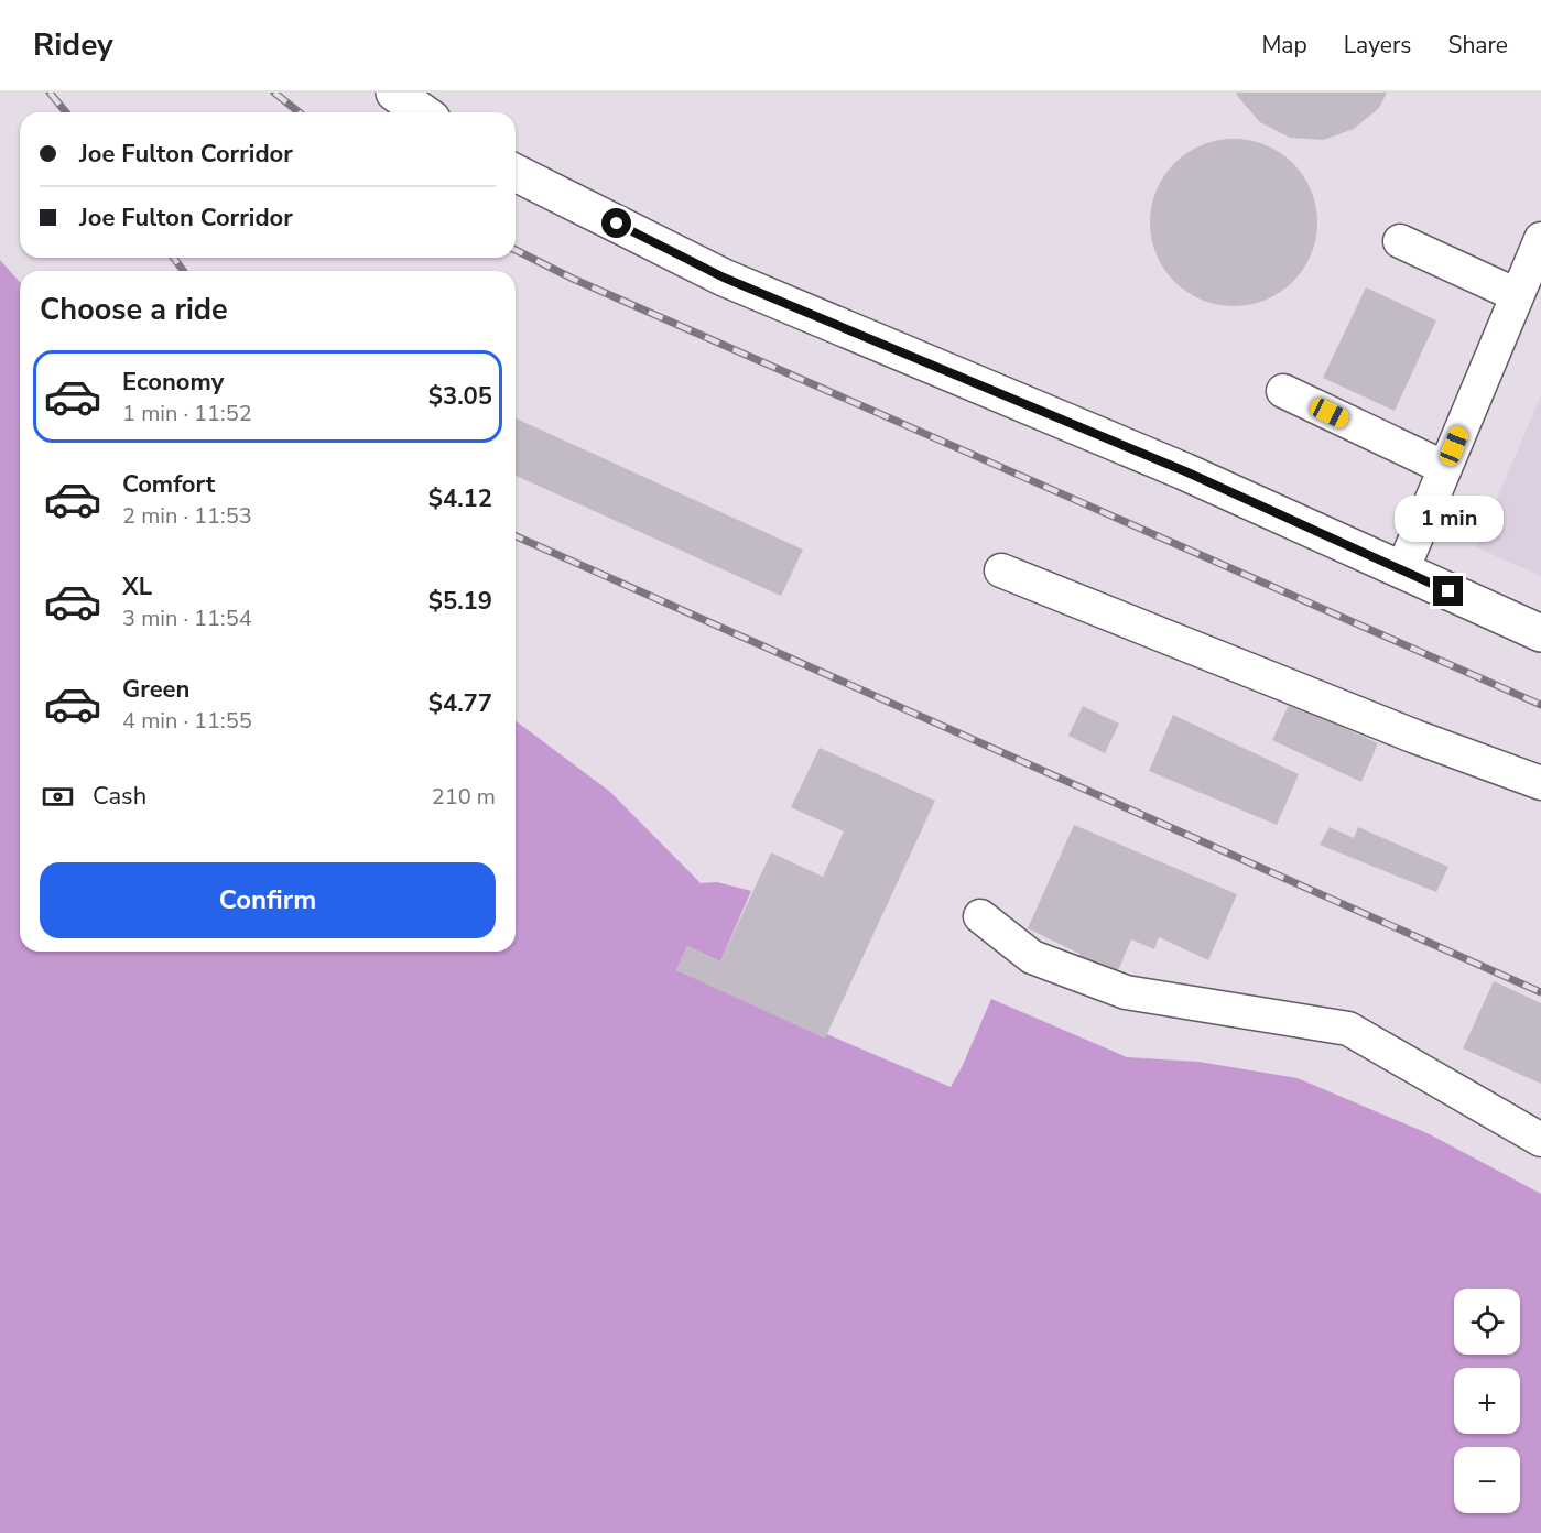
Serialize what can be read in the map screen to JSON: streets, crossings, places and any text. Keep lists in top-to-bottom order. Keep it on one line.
{"page":{"header":"Ridey","nav":["Map","Layers","Share"],"banner":["Joe Fulton Corridor","Joe Fulton Corridor"],"heading":"Choose a ride","list":[{"name":"Economy","note":"1 min · 11:52","value":"$3.05"},{"name":"Comfort","note":"2 min · 11:53","value":"$4.12"},{"name":"XL","note":"3 min · 11:54","value":"$5.19"},{"name":"Green","note":"4 min · 11:55","value":"$4.77"}],"bubble":"1 min","pay":["Cash","210 m"],"buttons":"Confirm","map_buttons":["+","−"]}}
